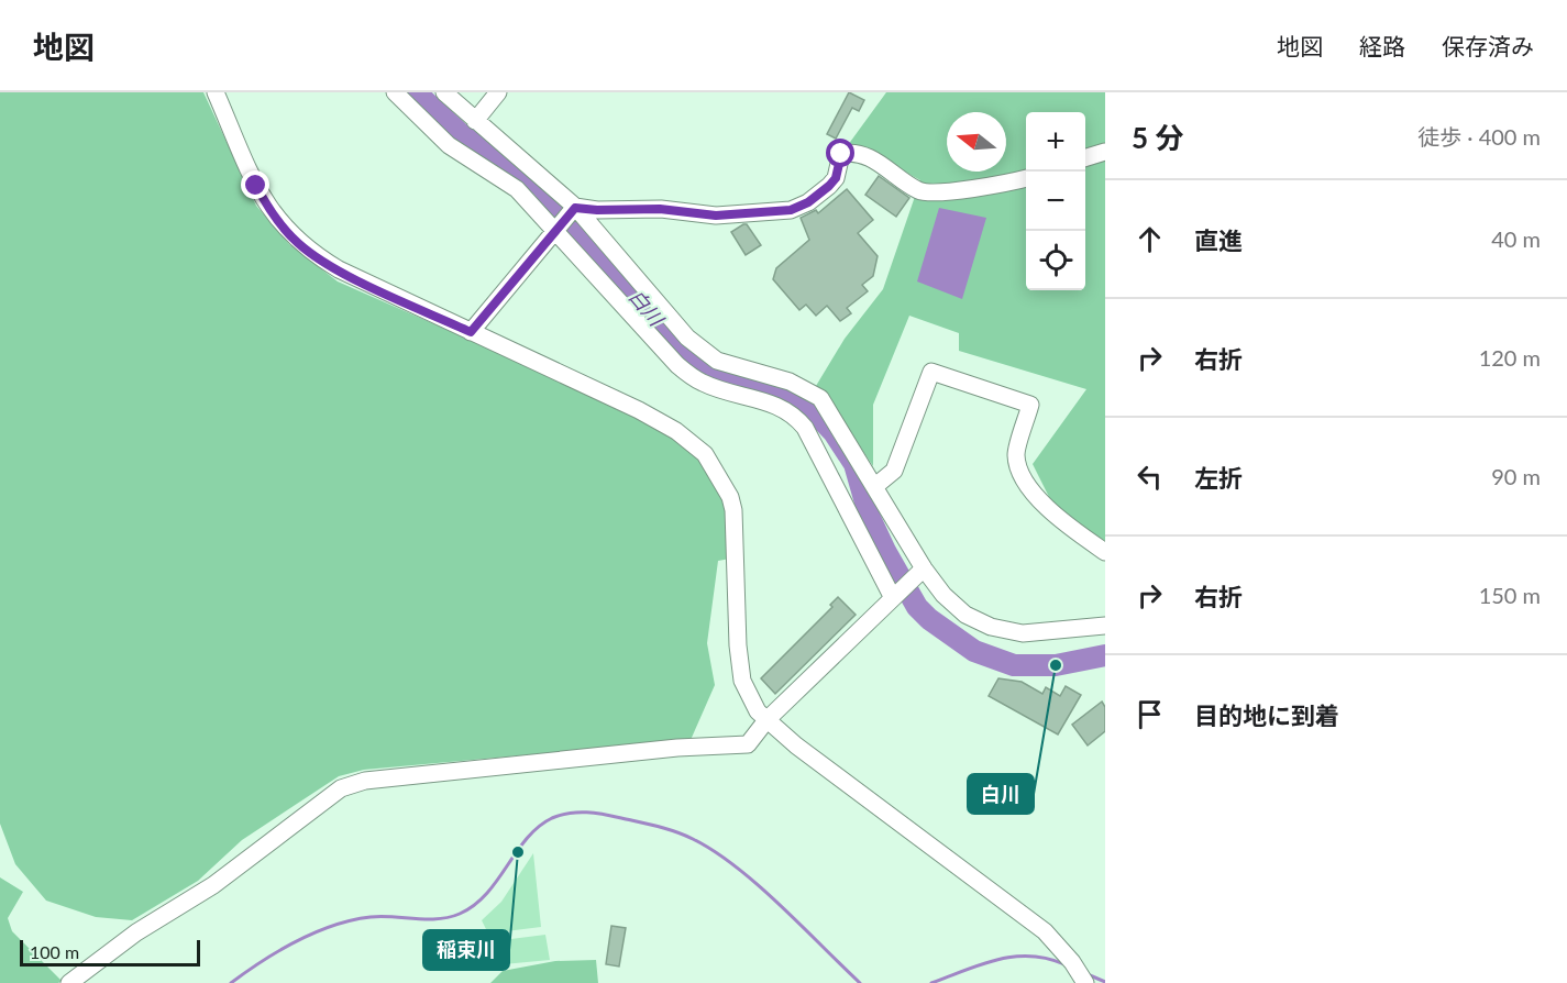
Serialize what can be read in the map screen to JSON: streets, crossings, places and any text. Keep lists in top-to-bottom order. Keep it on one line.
{"water":["白川"],"places":["白川","稲束川"],"scale_bar":"100 m","north":"left","page":{"header":"地図","nav":["地図","経路","保存済み"],"heading":["5 分","徒歩 · 400 m"],"map_buttons":["+","−"],"list":[["直進","40 m"],["右折","120 m"],["左折","90 m"],["右折","150 m"],"目的地に到着"],"scale":"100 m"}}
